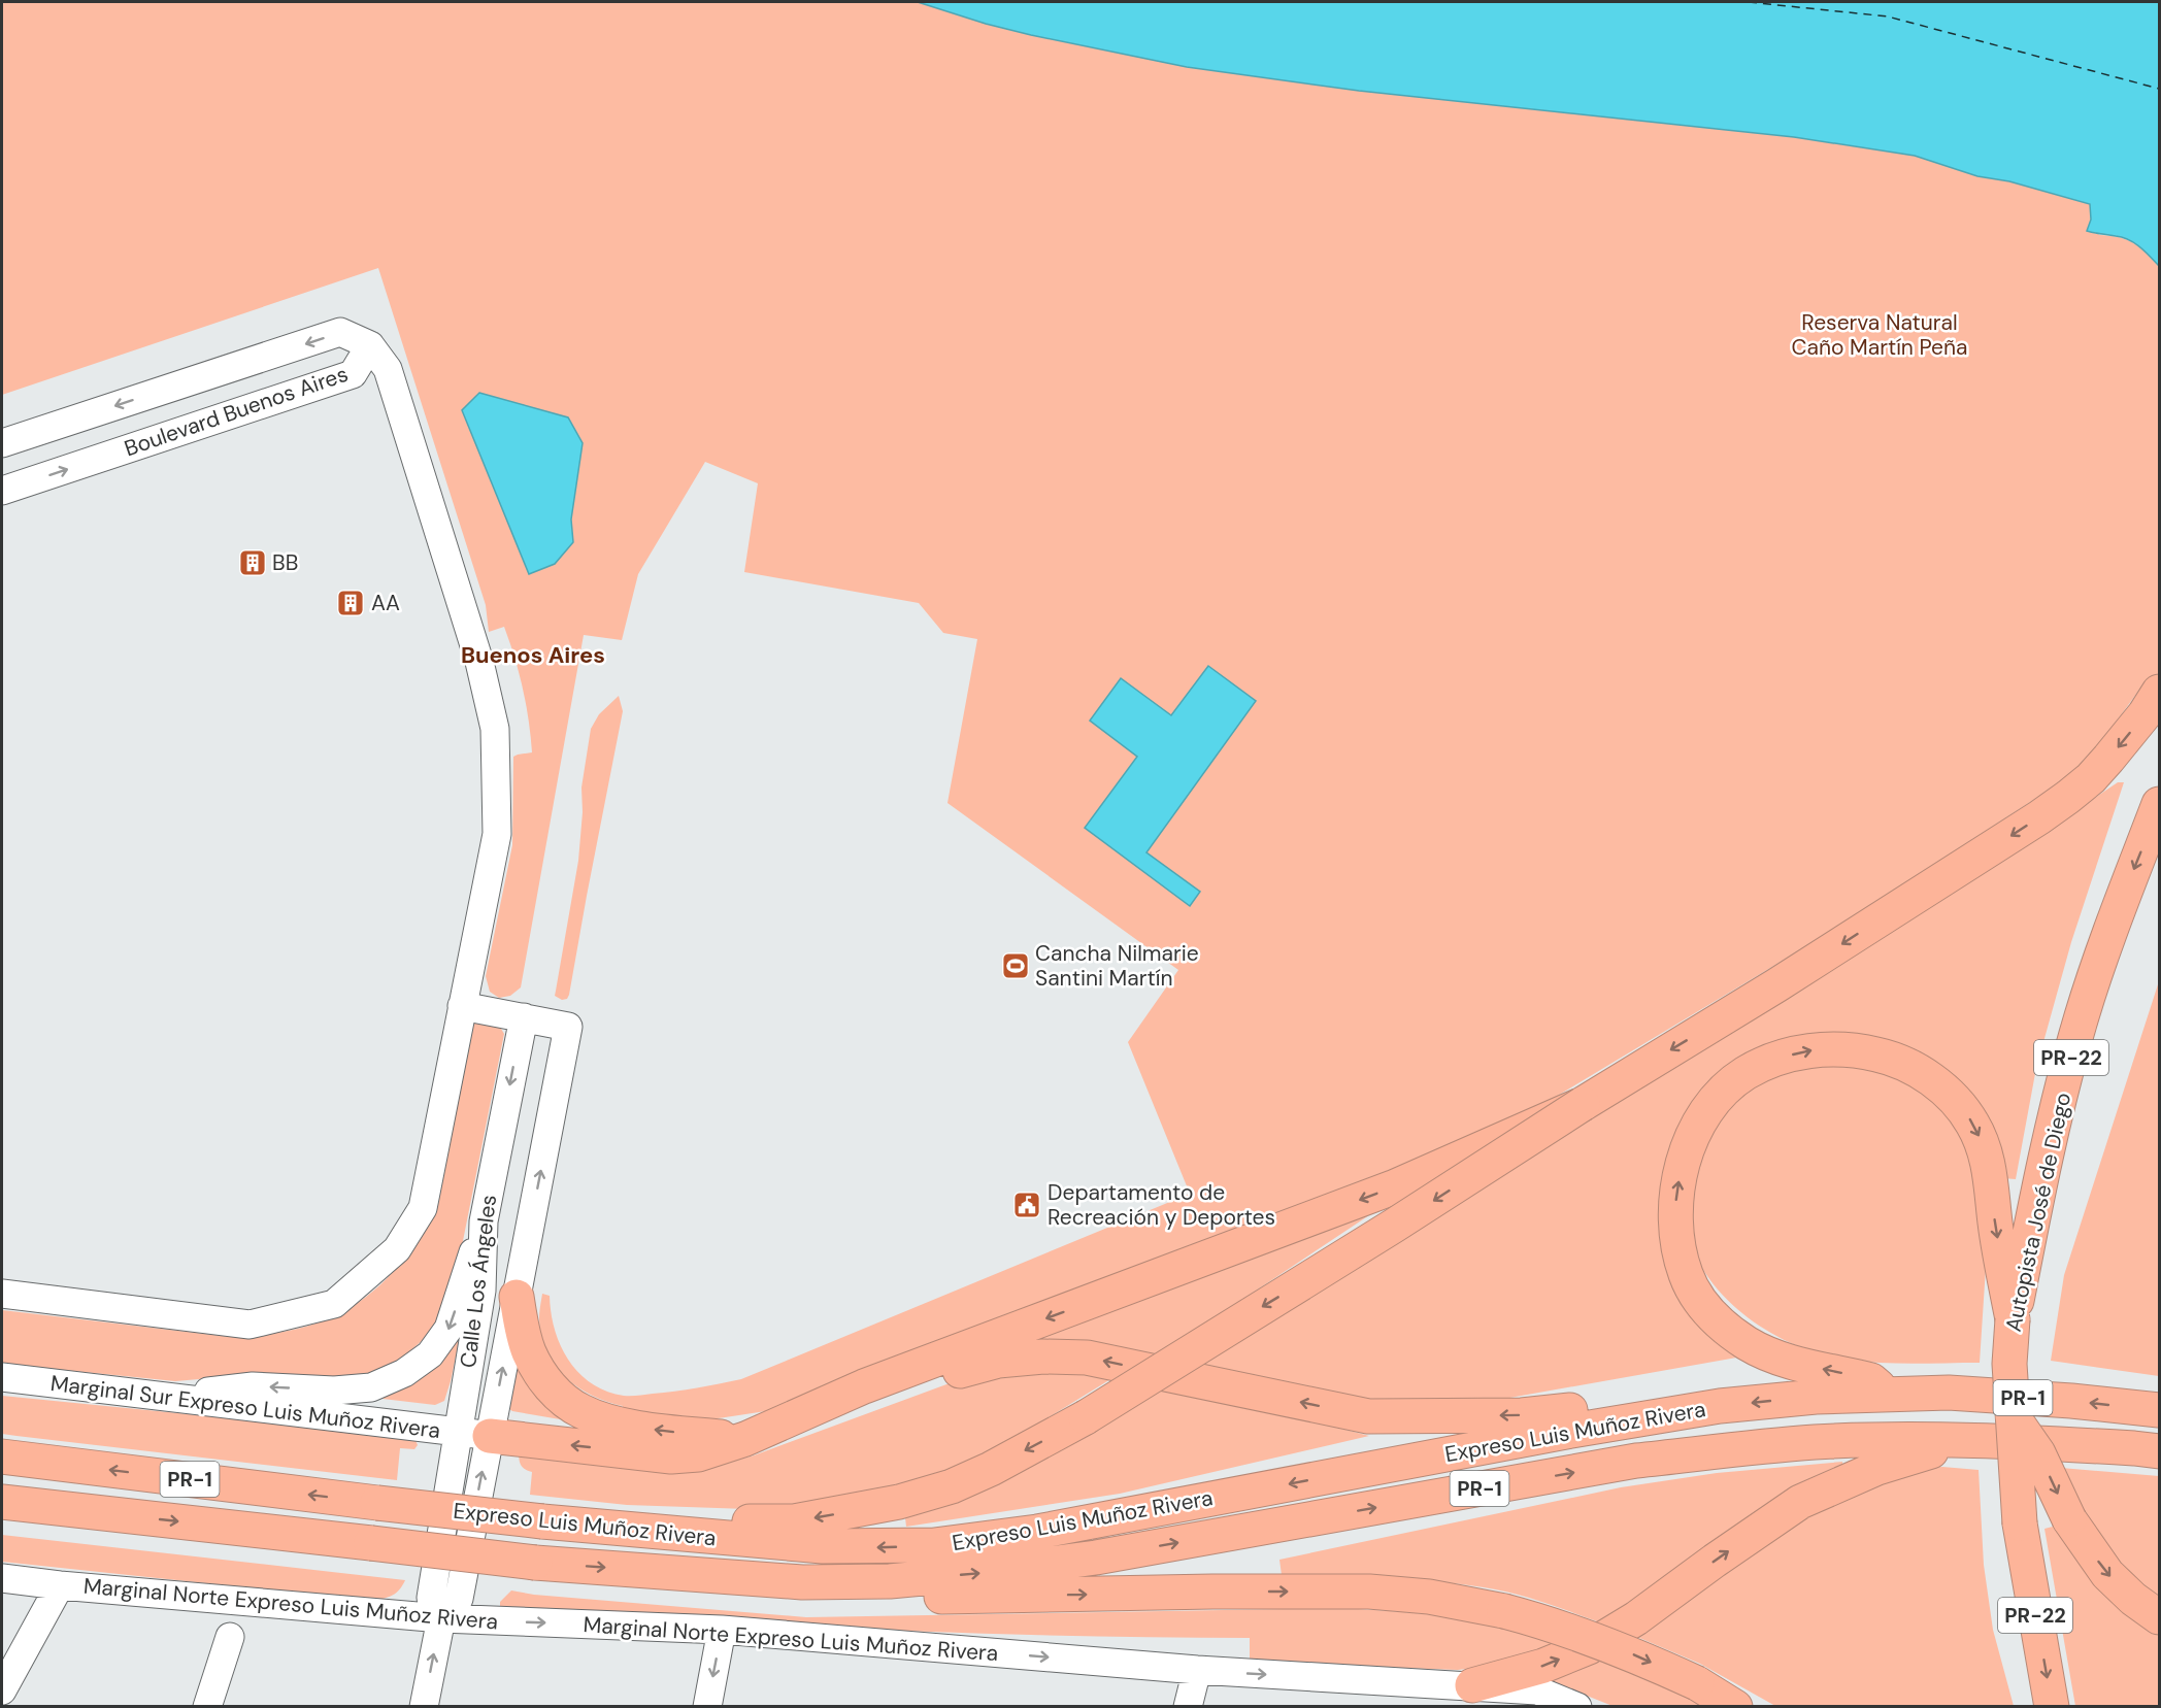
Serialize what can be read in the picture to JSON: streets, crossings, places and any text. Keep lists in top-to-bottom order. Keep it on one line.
{"streets":{"highway":["PR-22","Autopista José de Diego","PR-1","Expreso Luis Muñoz Rivera"],"street":["Boulevard Buenos Aires","Calle Los Ángeles","Marginal Sur Expreso Luis Muñoz Rivera","Marginal Norte Expreso Luis Muñoz Rivera"]},"crossings":[["Calle Los Ángeles","Marginal Sur Expreso Luis Muñoz Rivera"],["Calle Los Ángeles","Marginal Norte Expreso Luis Muñoz Rivera"]],"one_way":["Autopista José de Diego","Marginal Norte Expreso Luis Muñoz Rivera"],"districts":["Buenos Aires"],"parks":["Reserva Natural Caño Martín Peña"],"places":{"building":["BB","AA"],"sports":["Cancha Nilmarie Santini Martín"],"public building":["Departamento de Recreación y Deportes"]}}
